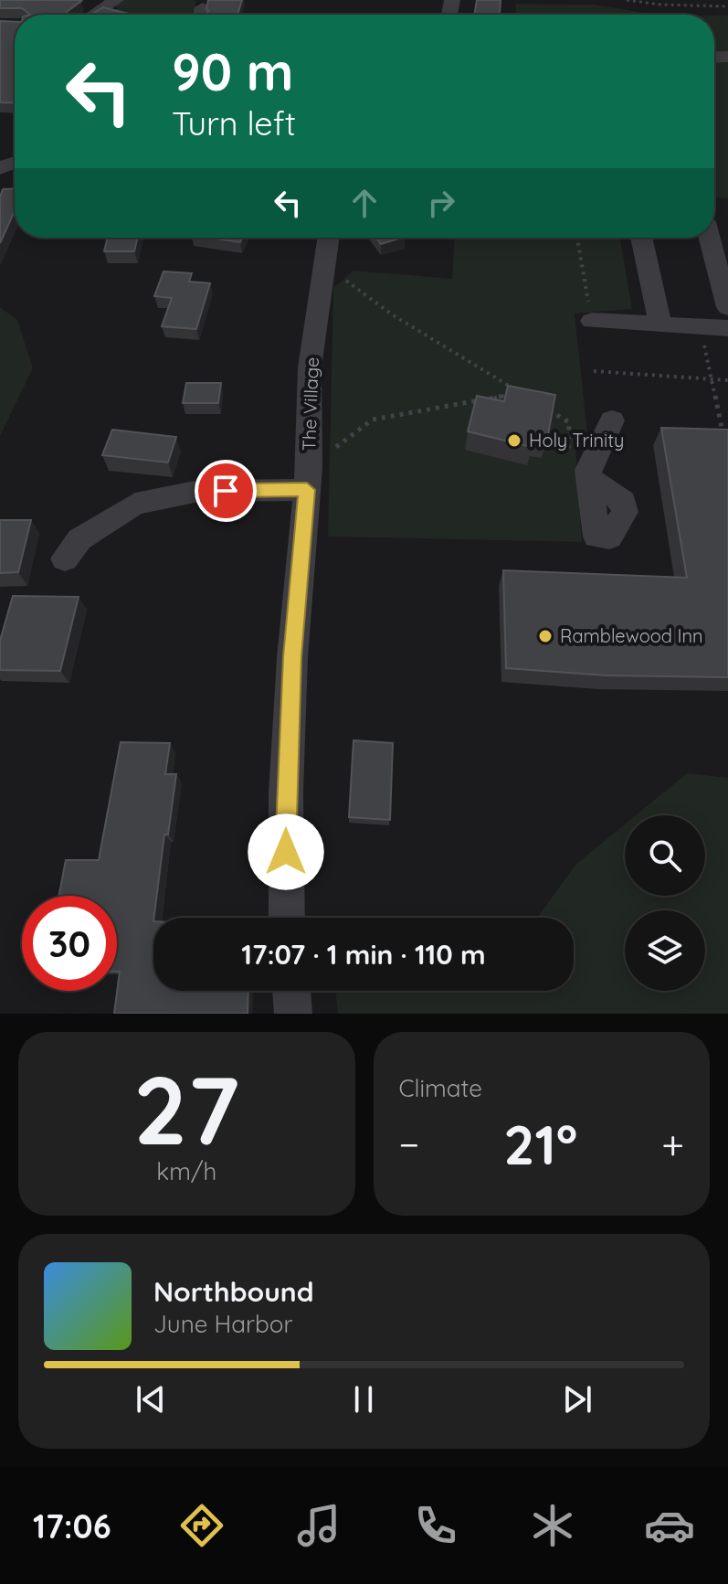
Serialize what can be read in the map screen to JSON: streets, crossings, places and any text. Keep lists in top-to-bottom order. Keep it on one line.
{"streets":{"street":["The Village"]},"places":["Holy Trinity","Ramblewood Inn"],"page":{"turn":["90 m","Turn left"],"limit":"30","trip":"17:07 · 1 min · 110 m","tile":[["27","km/h"],"Climate"],"heat":["−","21°","+"],"song":["Northbound","June Harbor"],"tabs":"17:06"}}
